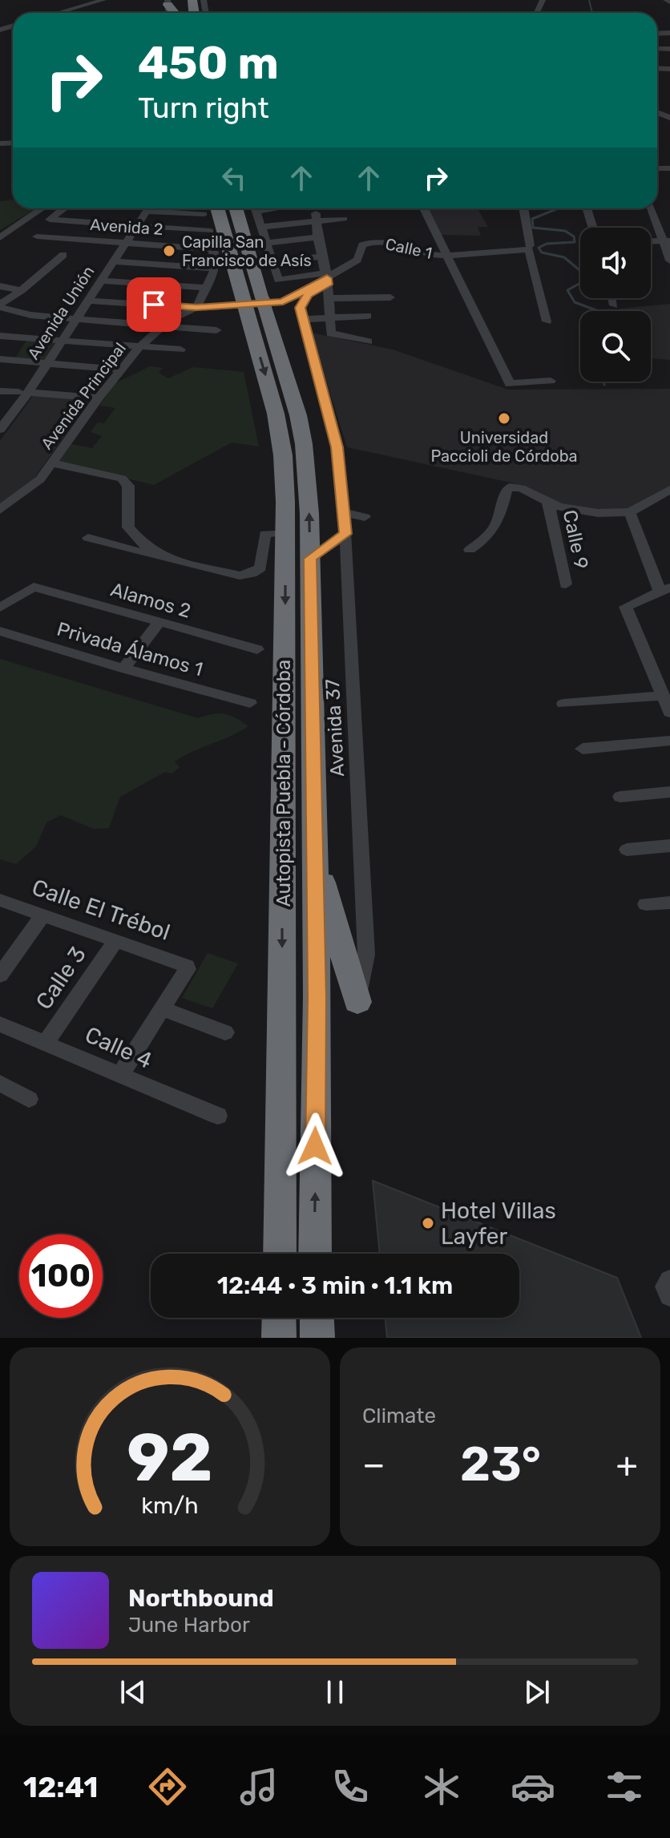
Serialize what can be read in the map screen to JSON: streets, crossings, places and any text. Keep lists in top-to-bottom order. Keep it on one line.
{"streets":{"highway":["Autopista Puebla - Córdoba"],"street":["Avenida 2","Calle 1","Avenida Unión","Avenida Principal","Calle 9","Alamos 2","Privada Álamos 1","Avenida 37","Calle El Trébol","Calle 3","Calle 4"]},"crossings":[["Avenida 2","Avenida Unión"],["Calle 1","Avenida Principal"],["Calle El Trébol","Calle 3"],["Calle 3","Calle 4"]],"places":["Capilla San Francisco de Asís","Universidad Paccioli de Córdoba","Hotel Villas Layfer"],"page":{"turn":["450 m","Turn right"],"limit":"100","trip":"12:44 · 3 min · 1.1 km","tile":"Climate","heat":["−","23°","+"],"song":["Northbound","June Harbor"],"tabs":"12:41","gauge":["92","km/h"]}}
